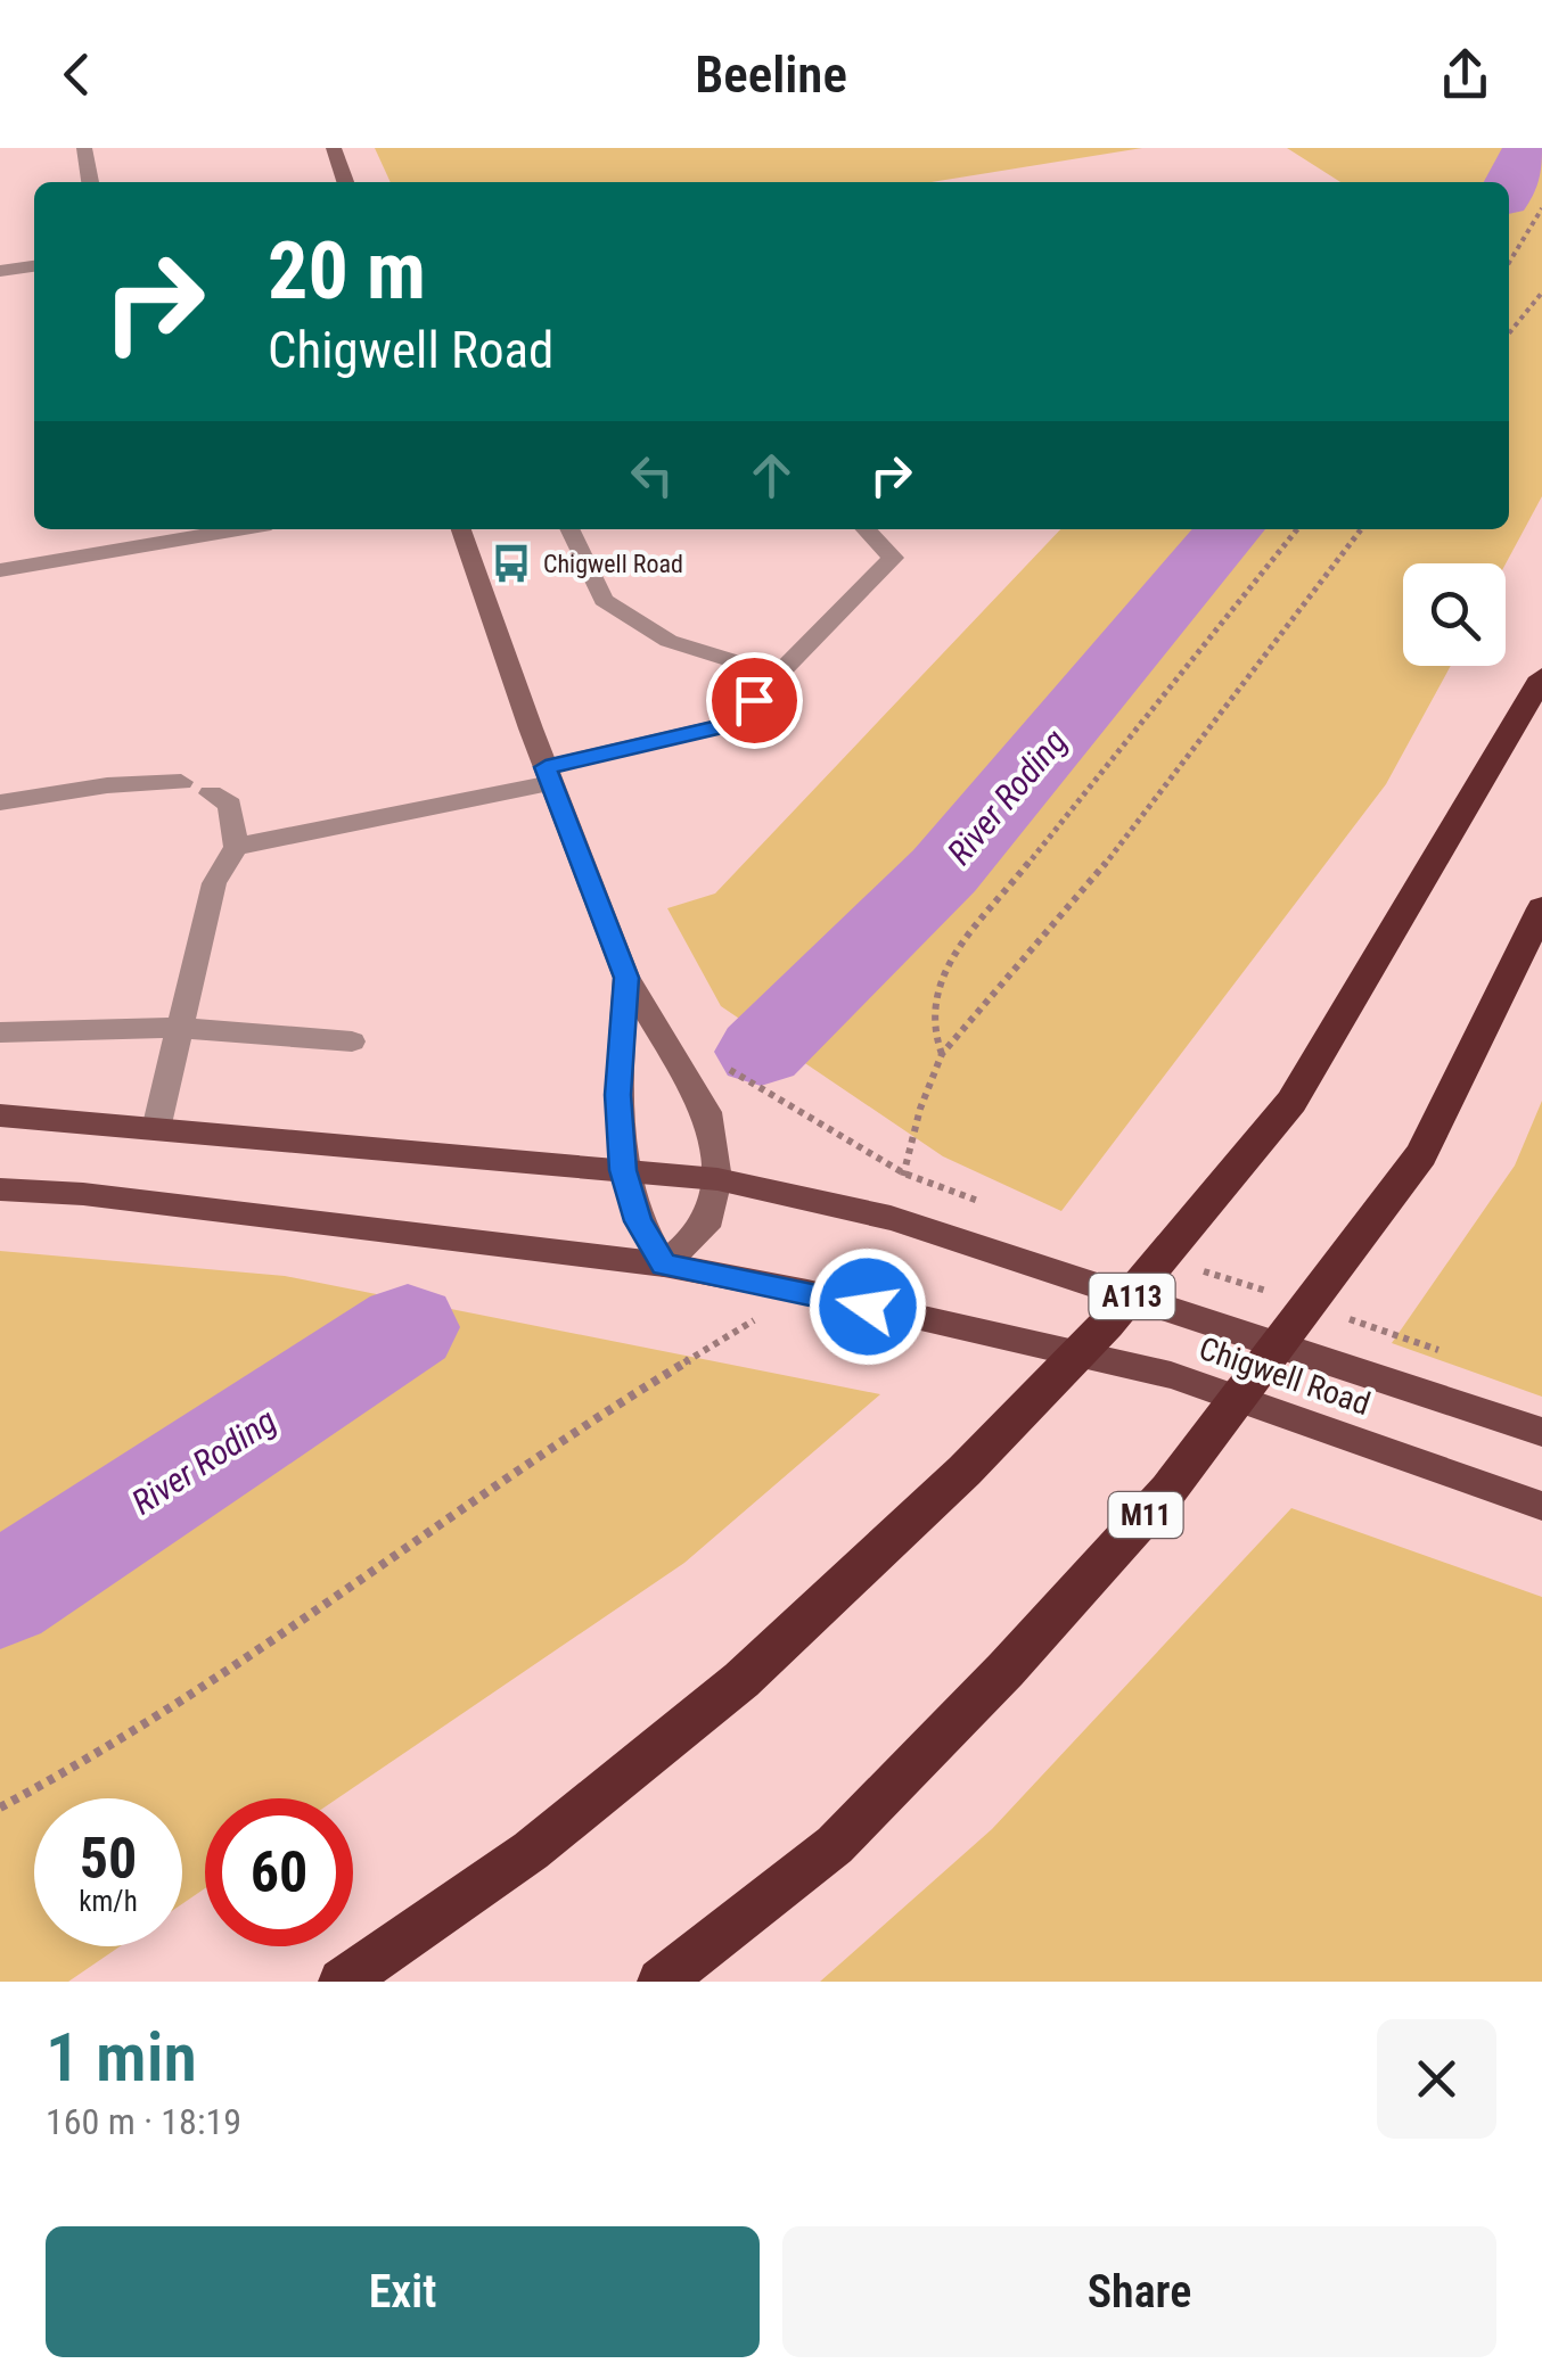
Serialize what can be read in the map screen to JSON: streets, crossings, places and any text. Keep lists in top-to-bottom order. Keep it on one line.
{"streets":{"highway":["M11"],"main road":["A113","Chigwell Road"]},"water":["River Roding"],"places":{"bus stop":["Chigwell Road"]},"page":{"header":"Beeline","turn":["20 m","Chigwell Road"],"speed":"50 km/h","limit":"60","heading":["1 min","160 m · 18:19"],"buttons":["Exit","Share"]}}
